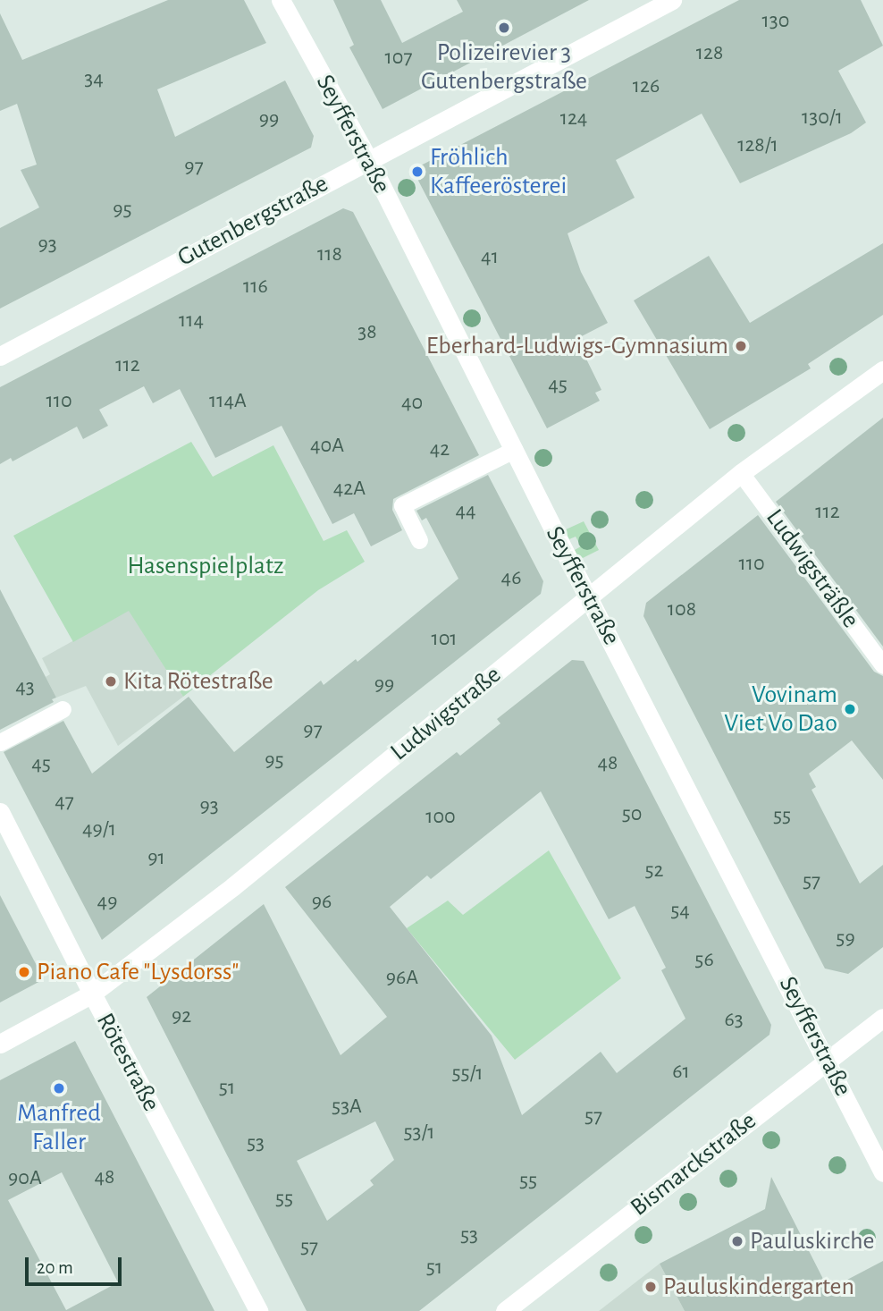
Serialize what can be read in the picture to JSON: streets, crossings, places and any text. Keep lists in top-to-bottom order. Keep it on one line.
{"streets":{"street":["Seyfferstraße","Gutenbergstraße","Ludwigstraße","Rötestraße","Bismarckstraße"],"lane":["Ludwigsträßle"]},"crossings":[["Seyfferstraße","Gutenbergstraße"],["Seyfferstraße","Ludwigstraße"],["Seyfferstraße","Bismarckstraße"],["Ludwigsträßle","Ludwigstraße"],["Ludwigstraße","Rötestraße"]],"parks":["Hasenspielplatz"],"places":["Polizeirevier 3 Gutenbergstraße","Fröhlich Kaffeerösterei","Eberhard-Ludwigs-Gymnasium","Kita Rötestraße","Vovinam Viet Vo Dao","Piano Cafe \"Lysdorss\"","Manfred Faller","Pauluskirche","Pauluskindergarten"],"house_numbers":["130","128","107","34","126","130/1","124","99","128/1","97","95","93","118","41","116","114","38","112","45","110","114A","40","40A","42","42A","44","112","110","46","108","101","99","43","97","95","48","45","47","93","50","55","100","49/1","91","52","57","49","96","54","59","56","96A","92","63","61","55/1","51","53A","57","53/1","53","48","90A","55","55","53","57","51"],"scale_bar":"20 m"}
